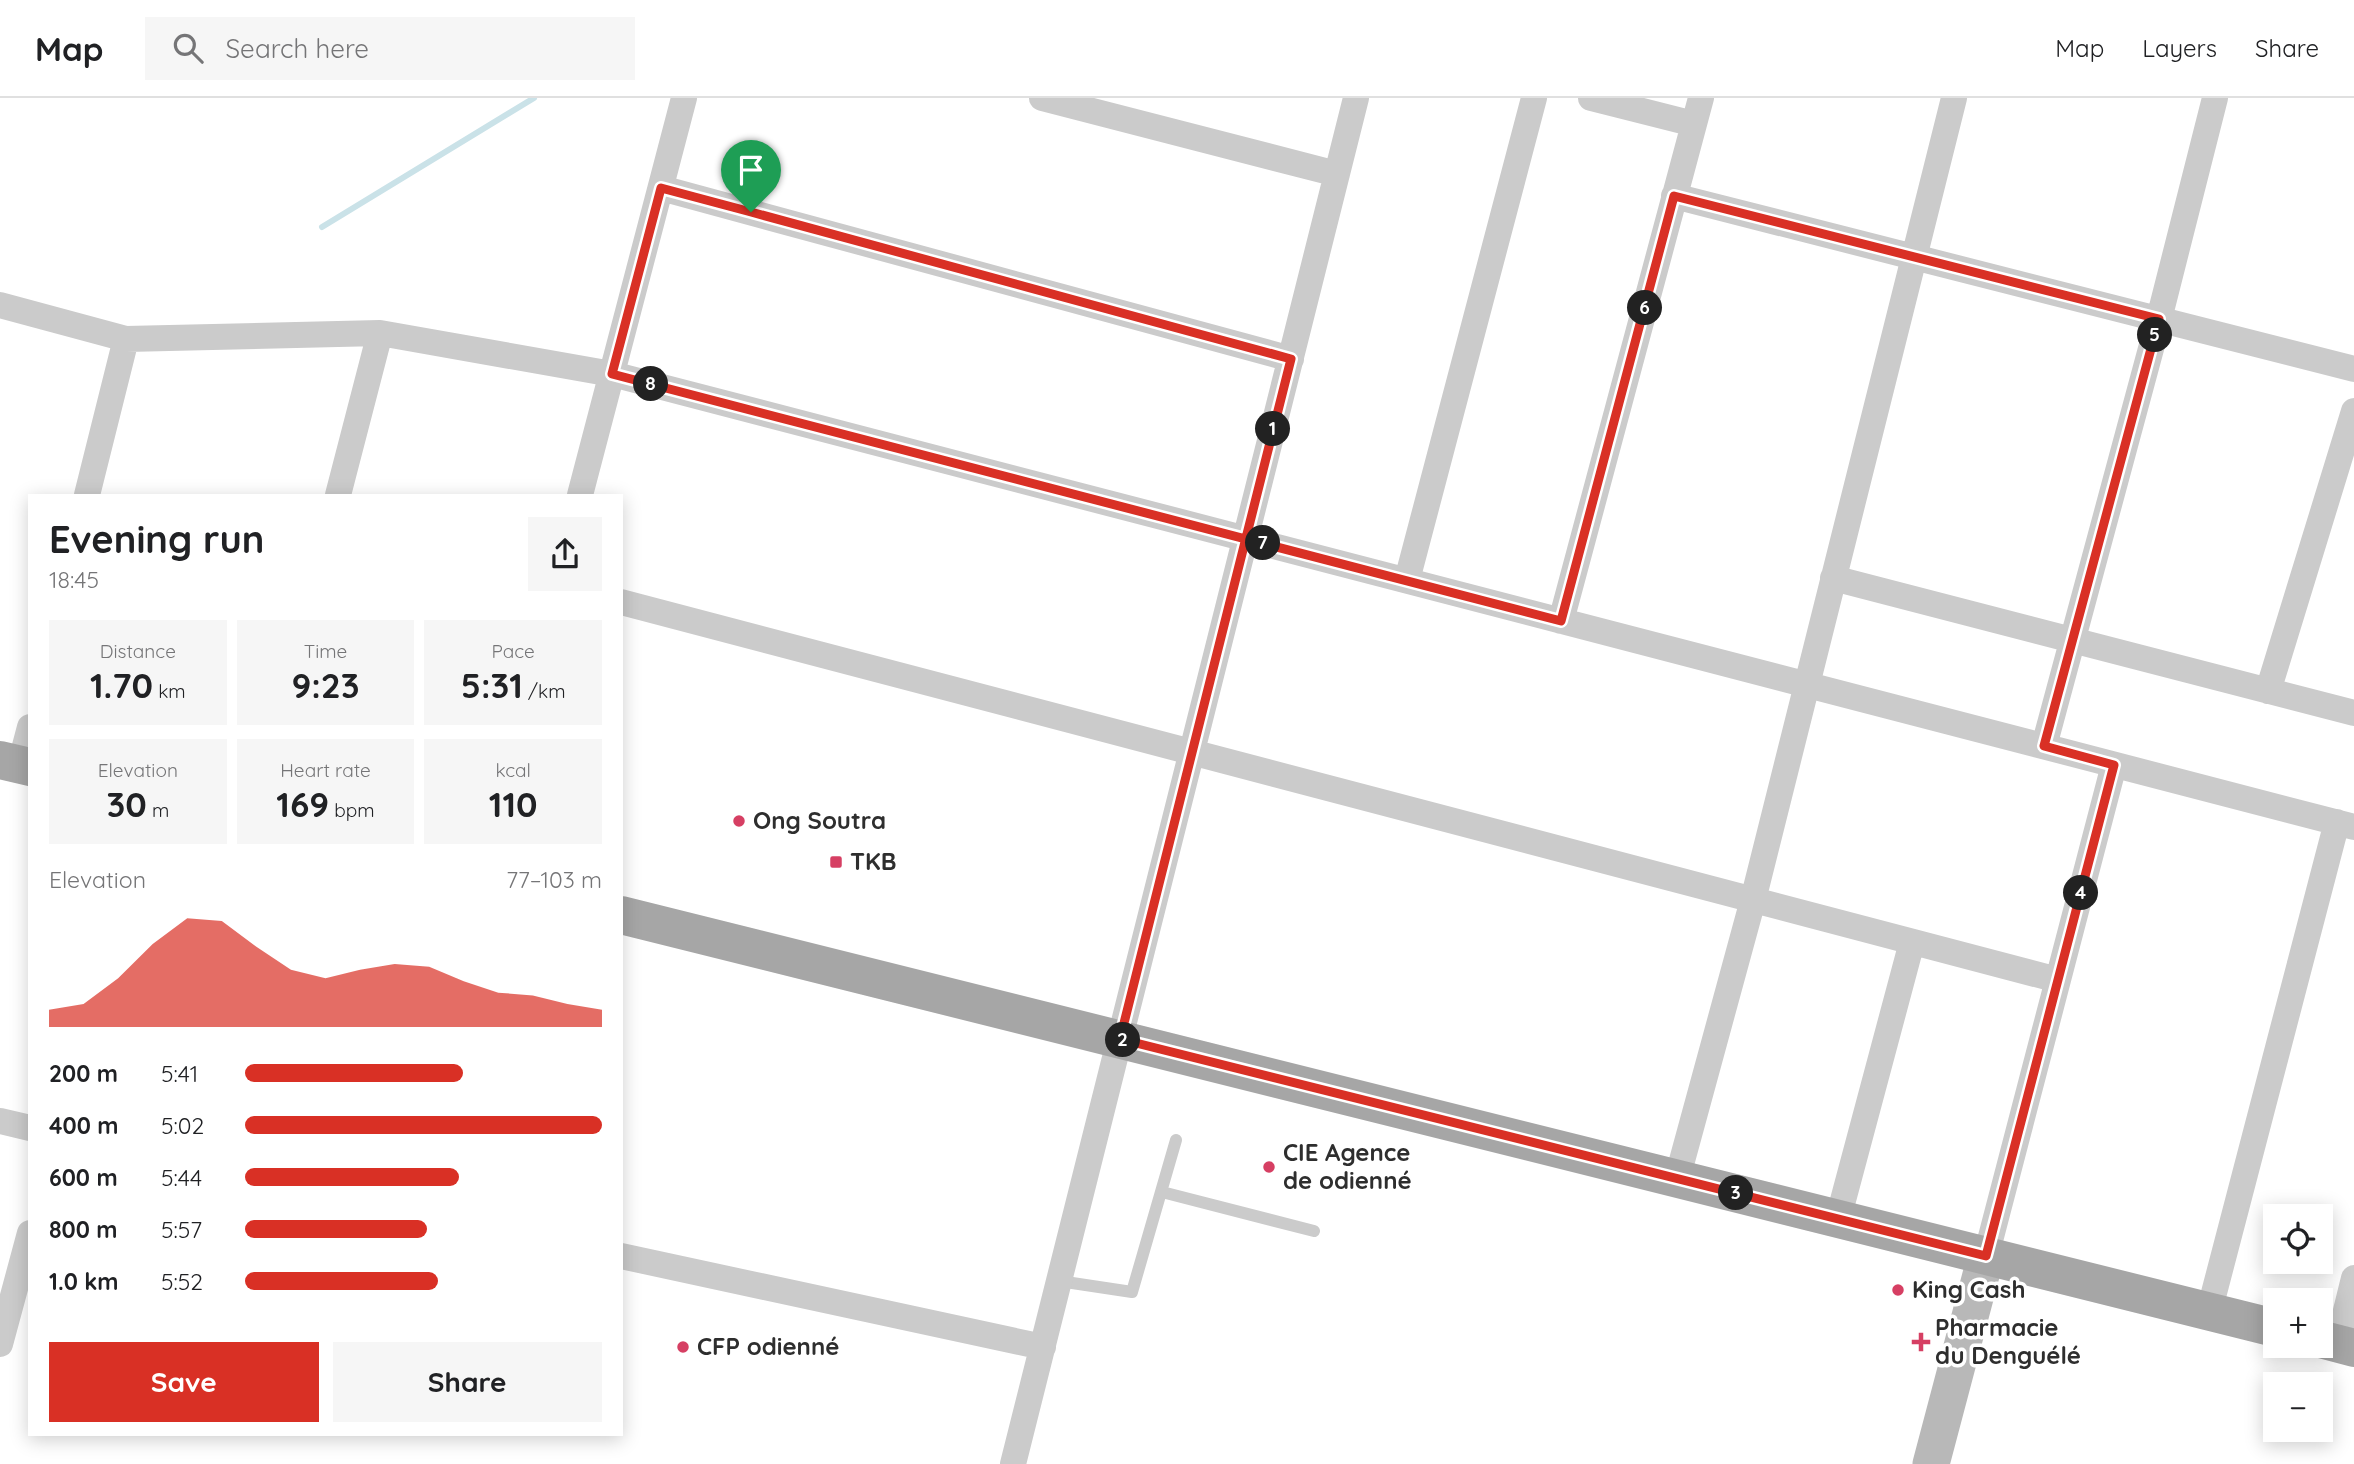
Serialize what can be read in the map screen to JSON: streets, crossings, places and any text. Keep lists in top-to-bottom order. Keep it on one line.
{"places":{"other":["Ong Soutra","CIE Agence de odienné","King Cash","CFP odienné"],"transit":["TKB"],"health":["Pharmacie du Denguélé"]},"page":{"header":"Map","search":"Search here","nav":["Map","Layers","Share"],"pins":["6","5","8","1","7","4","2","3"],"heading":["Evening run","18:45"],"stats":[["Distance","1.70 km"],["Time","9:23"],["Pace","5:31 /km"],["Elevation","30 m"],["Heart rate","169 bpm"],["kcal","110"]],"chart":["Elevation","77–103 m"],"list":[{"name":"200 m","note":"5:41"},{"name":"400 m","note":"5:02"},{"name":"600 m","note":"5:44"},{"name":"800 m","note":"5:57"},{"name":"1.0 km","note":"5:52"}],"map_buttons":["+","−"],"buttons":["Save","Share"]}}
